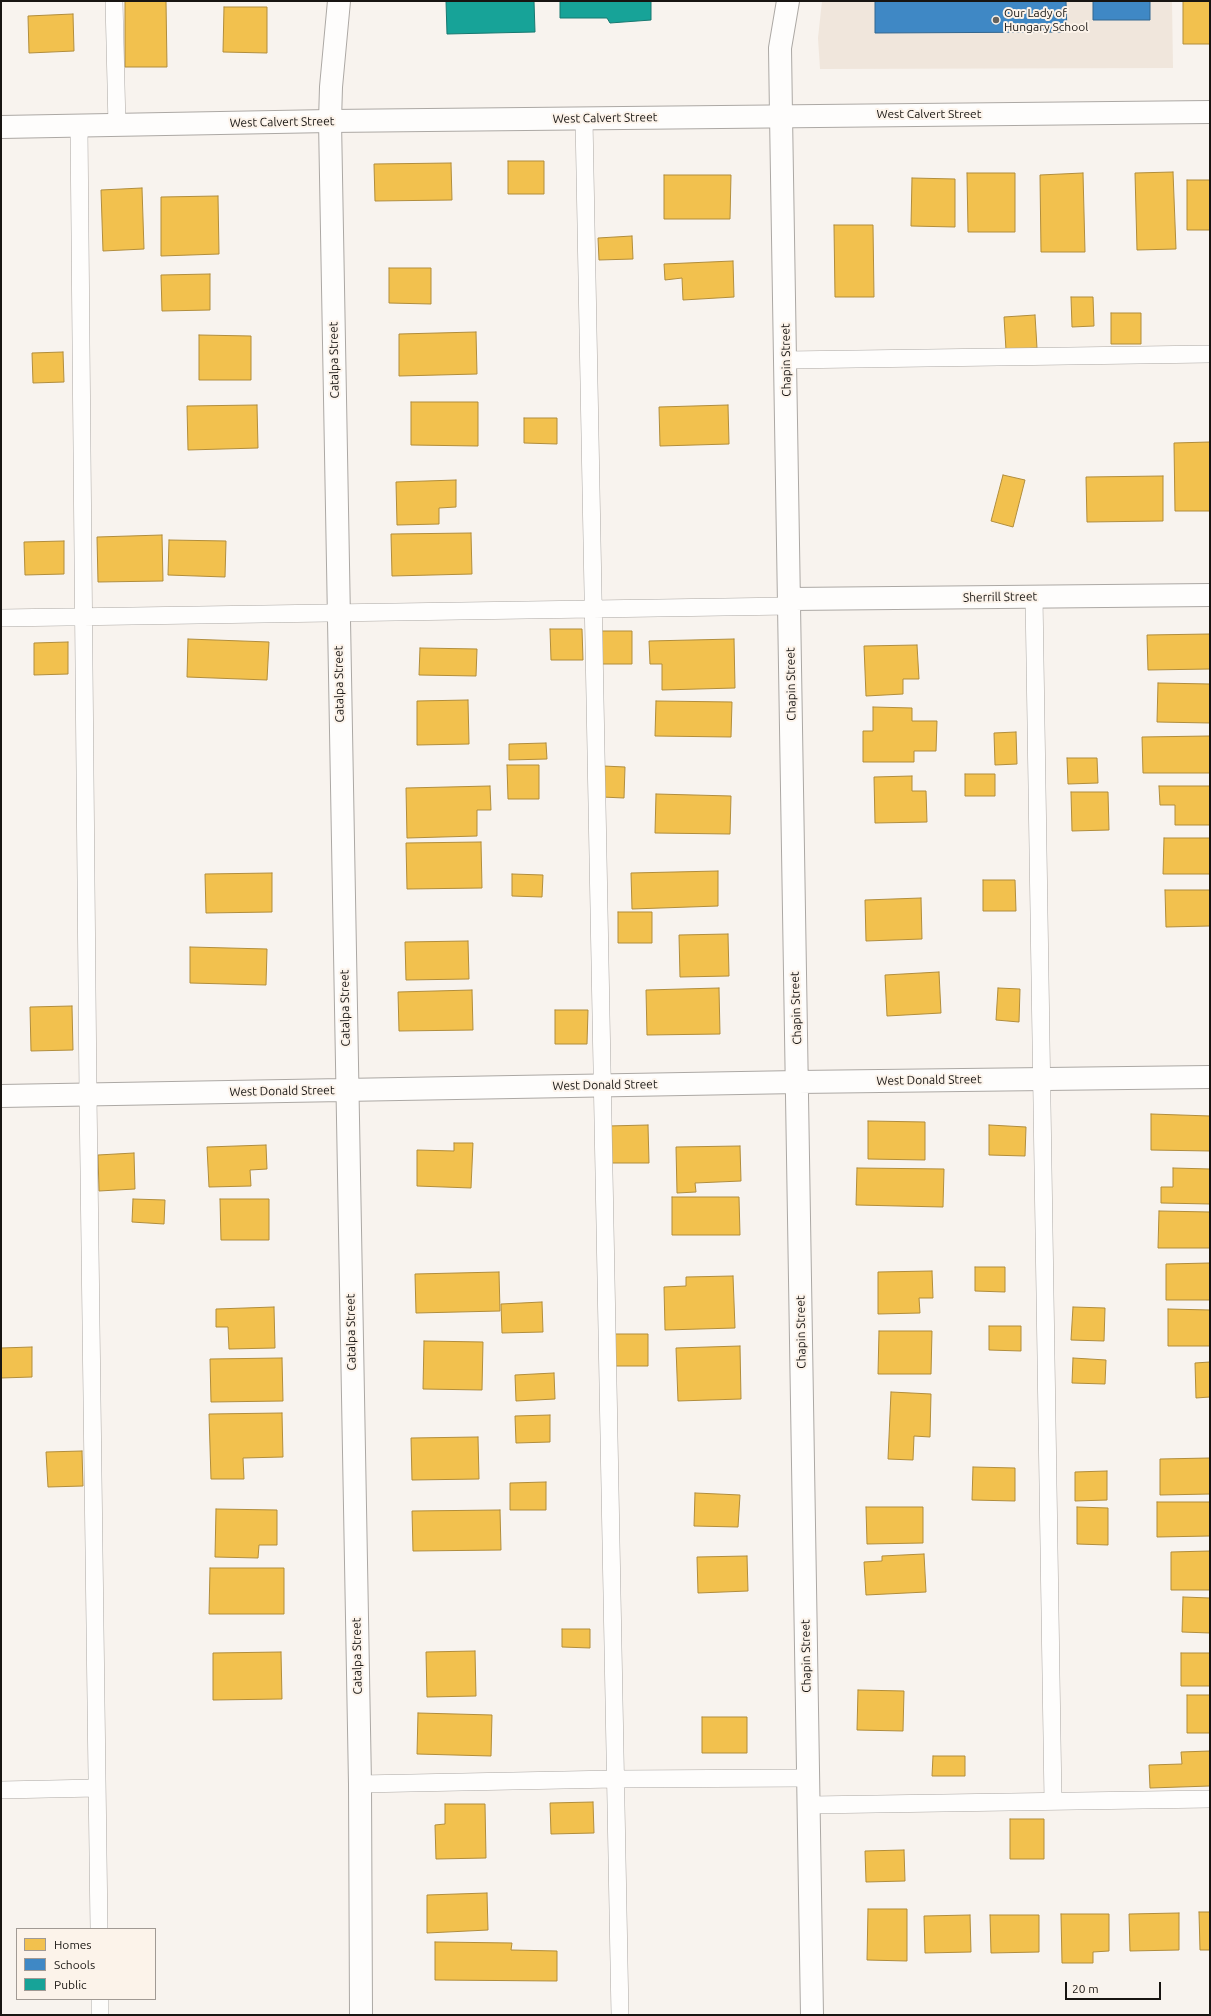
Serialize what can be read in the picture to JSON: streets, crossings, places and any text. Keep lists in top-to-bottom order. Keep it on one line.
{"streets":{"street":["West Calvert Street","Catalpa Street","Chapin Street","Sherrill Street","West Donald Street"]},"crossings":[["West Calvert Street","Catalpa Street"],["West Calvert Street","Chapin Street"],["Catalpa Street","West Donald Street"],["Chapin Street","Sherrill Street"],["Chapin Street","West Donald Street"]],"places":["Our Lady of Hungary School"],"legend":["Homes","Schools","Public"],"scale_bar":"20 m"}
